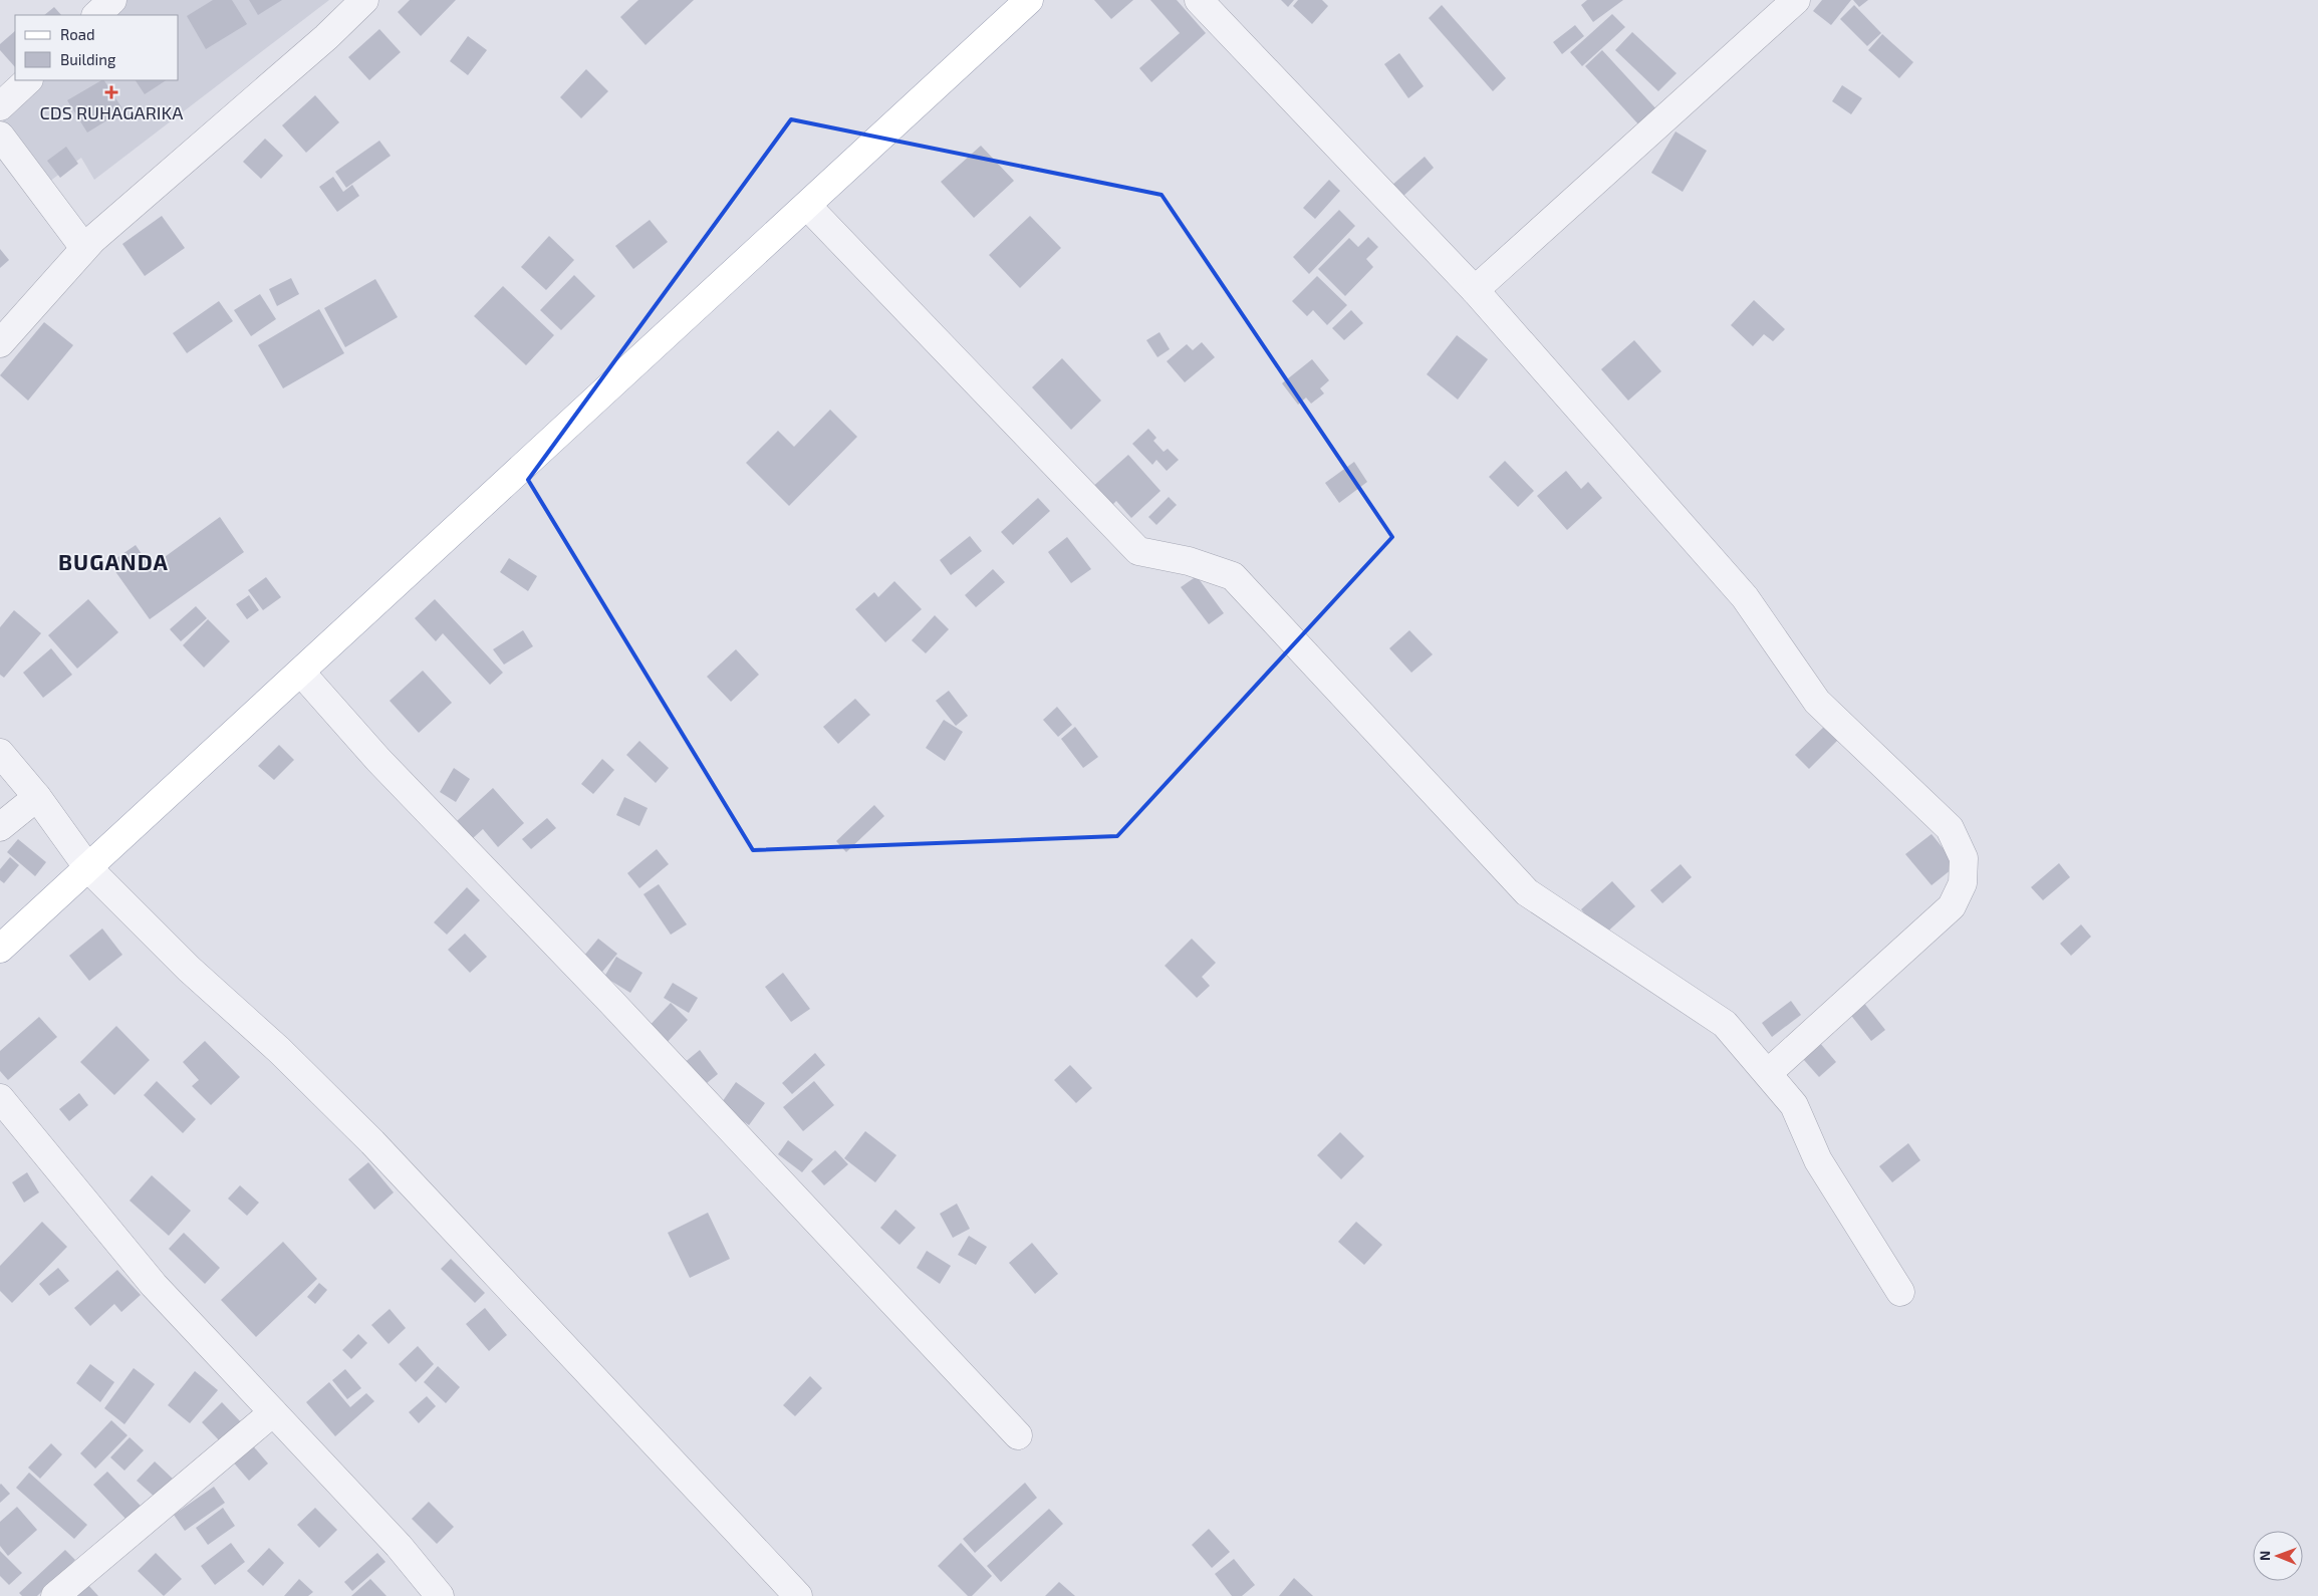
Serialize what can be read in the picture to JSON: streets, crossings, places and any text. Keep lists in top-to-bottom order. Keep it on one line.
{"districts":["BUGANDA"],"places":{"health":["CDS RUHAGARIKA"]},"legend":["Road","Building"],"north":"left"}
